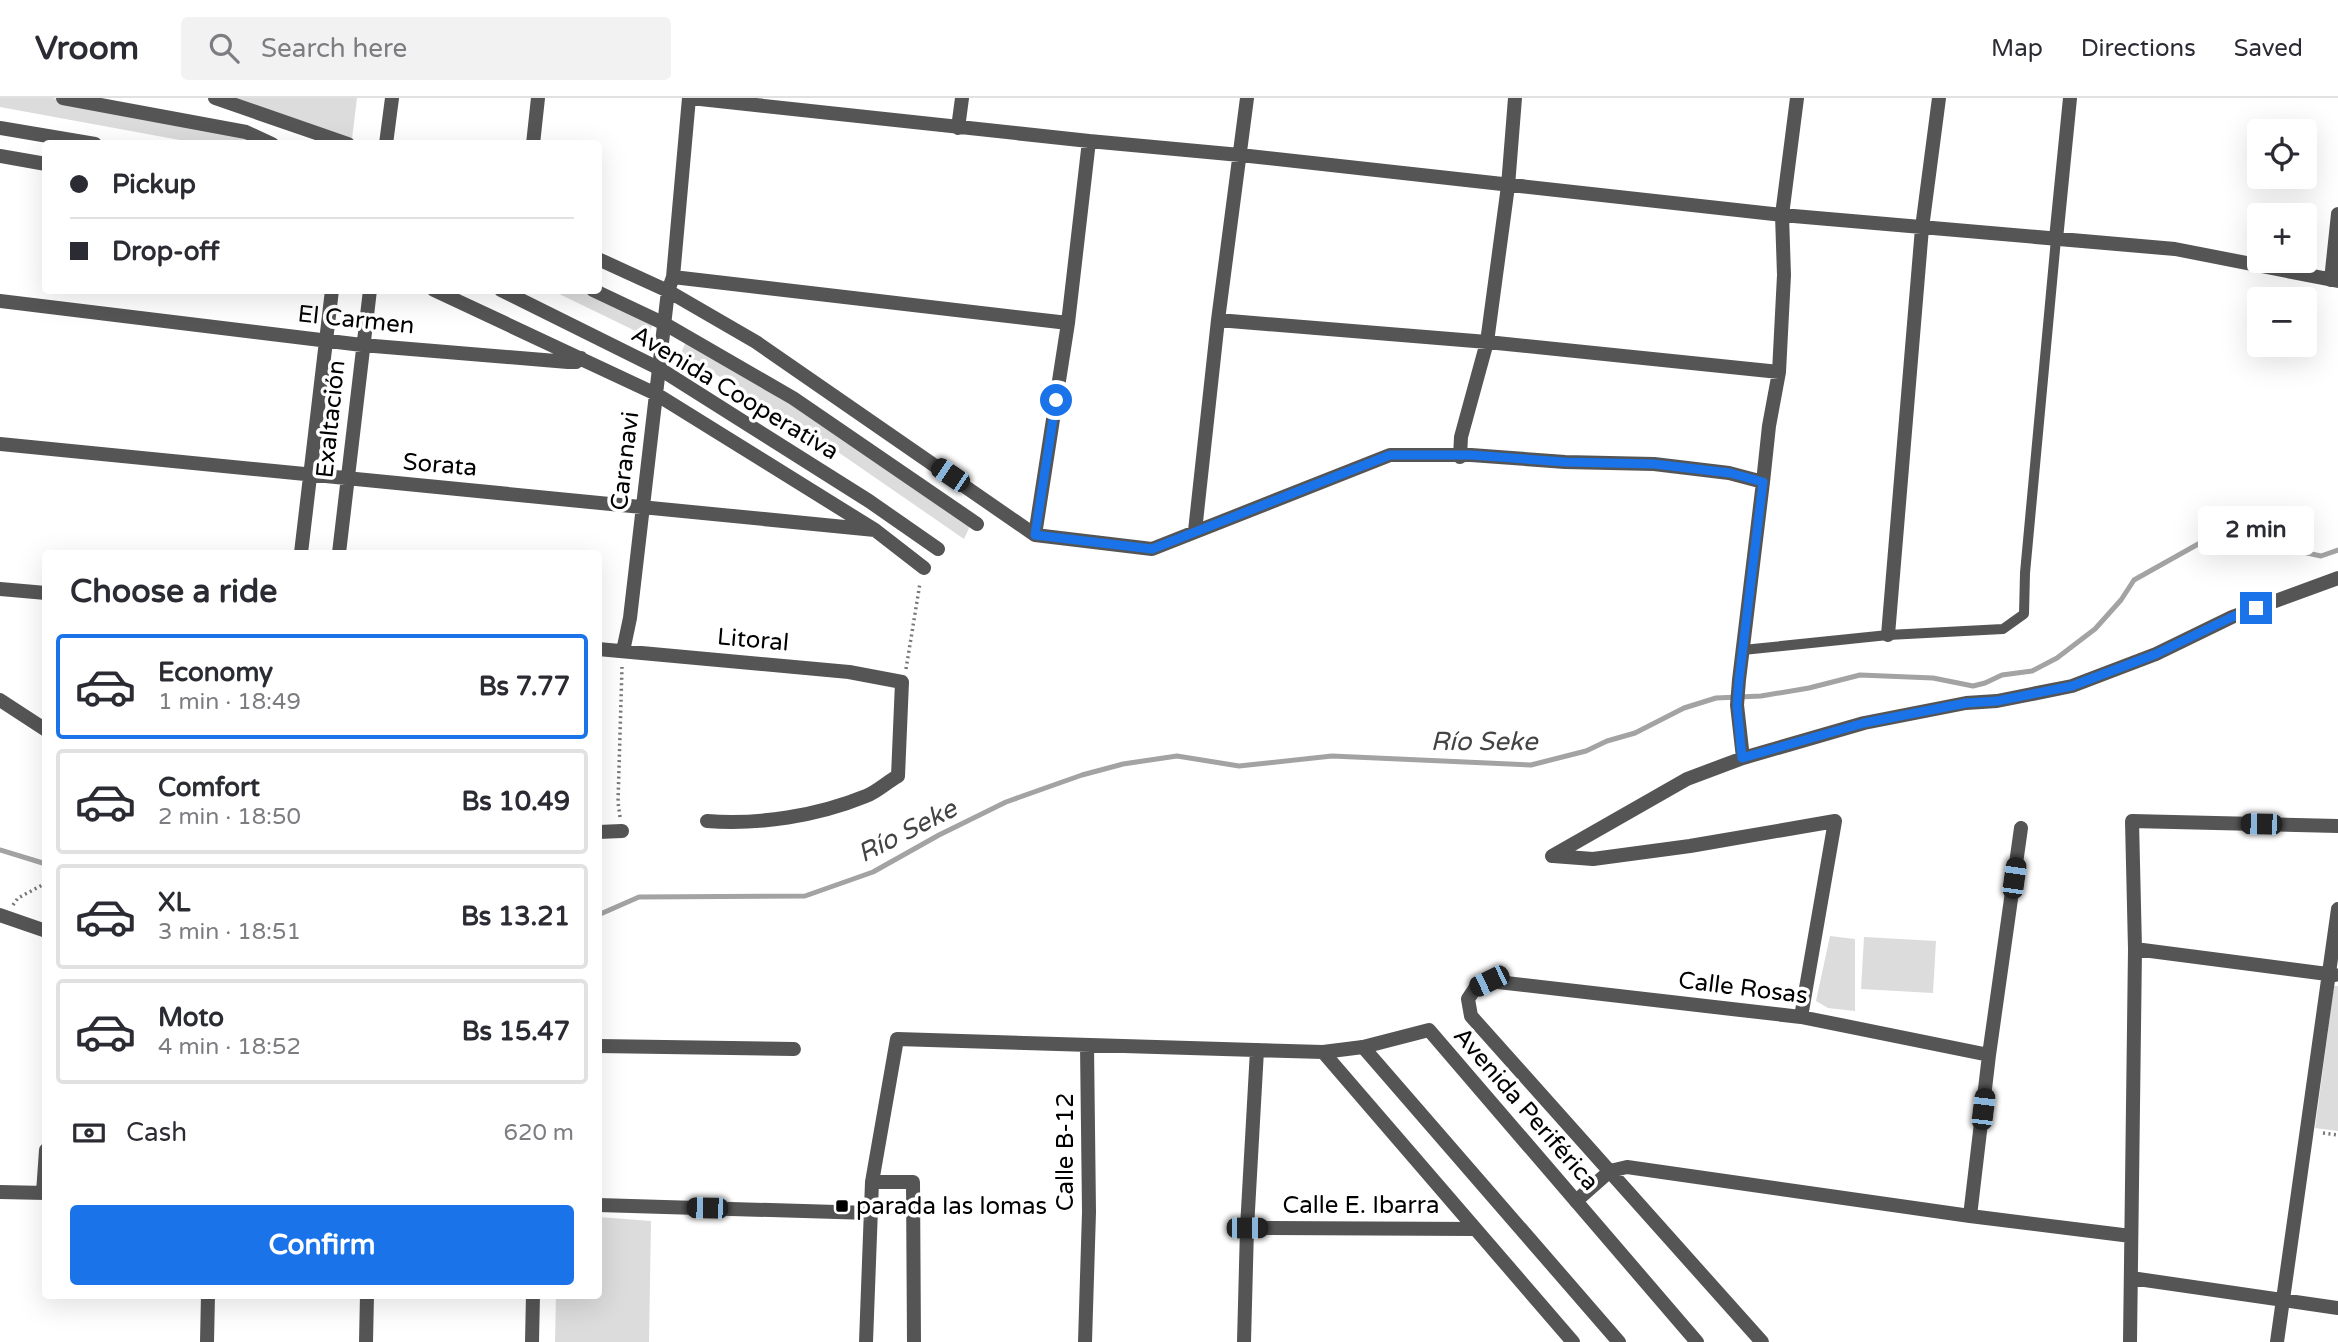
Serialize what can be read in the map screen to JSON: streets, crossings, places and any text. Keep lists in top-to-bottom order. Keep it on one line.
{"streets":{"street":["El Carmen","Avenida Cooperativa","Exaltación","Caranavi","Sorata","Litoral","Calle Rosas","Avenida Periférica","Calle B-12","Calle E. Ibarra"]},"crossings":[["El Carmen","Exaltación"],["Avenida Cooperativa","Caranavi"],["Exaltación","Sorata"],["Caranavi","Sorata"],["Caranavi","Litoral"]],"water":["Río Seke"],"places":{"transit":["parada las lomas"]},"page":{"header":"Vroom","search":"Search here","nav":["Map","Directions","Saved"],"map_buttons":["+","−"],"banner":["Pickup","Drop-off"],"bubble":"2 min","heading":"Choose a ride","list":[{"name":"Economy","note":"1 min · 18:49","value":"Bs 7.77"},{"name":"Comfort","note":"2 min · 18:50","value":"Bs 10.49"},{"name":"XL","note":"3 min · 18:51","value":"Bs 13.21"},{"name":"Moto","note":"4 min · 18:52","value":"Bs 15.47"}],"pay":["Cash","620 m"],"buttons":"Confirm"}}
